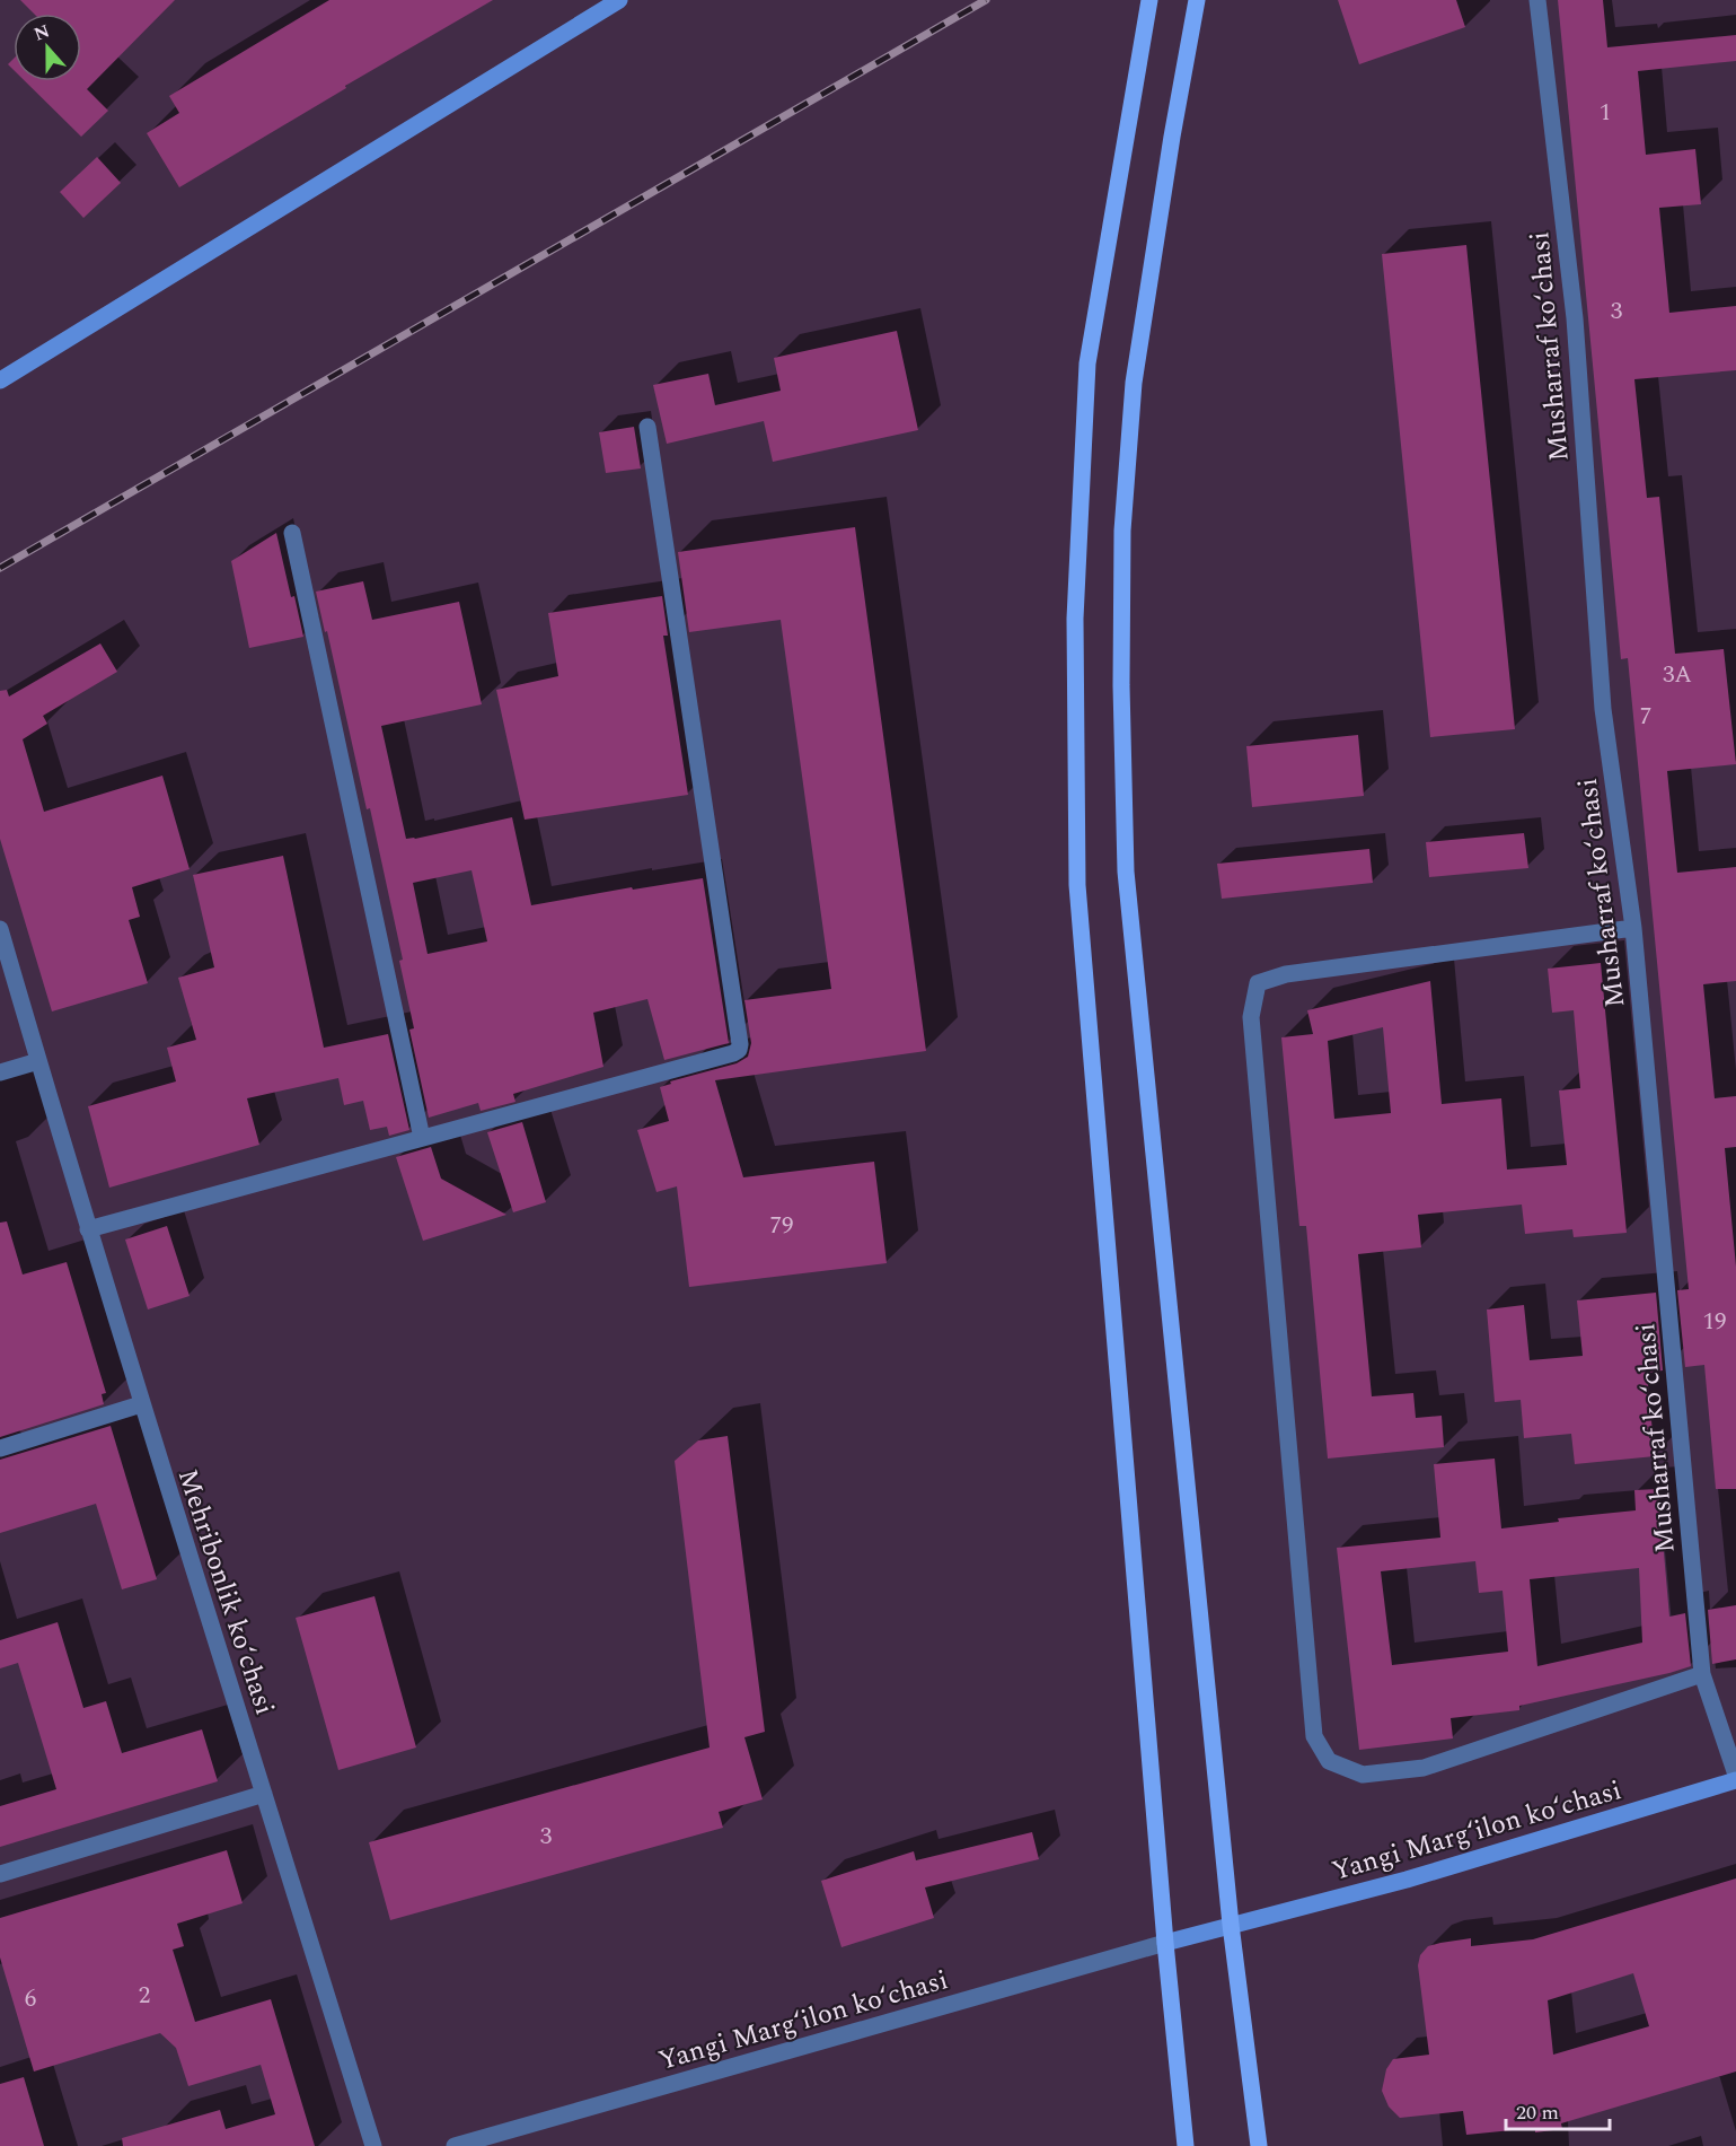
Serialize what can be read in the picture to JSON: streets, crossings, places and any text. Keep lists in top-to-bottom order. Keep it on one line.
{"streets":{"main road":["Yangi Margʻilon koʻchasi"],"street":["Musharraf koʻchasi","Mehribonlik koʻchasi"]},"house_numbers":["1","3","3А","7","79","19","3","2","6"],"scale_bar":"20 m","north":"top"}
